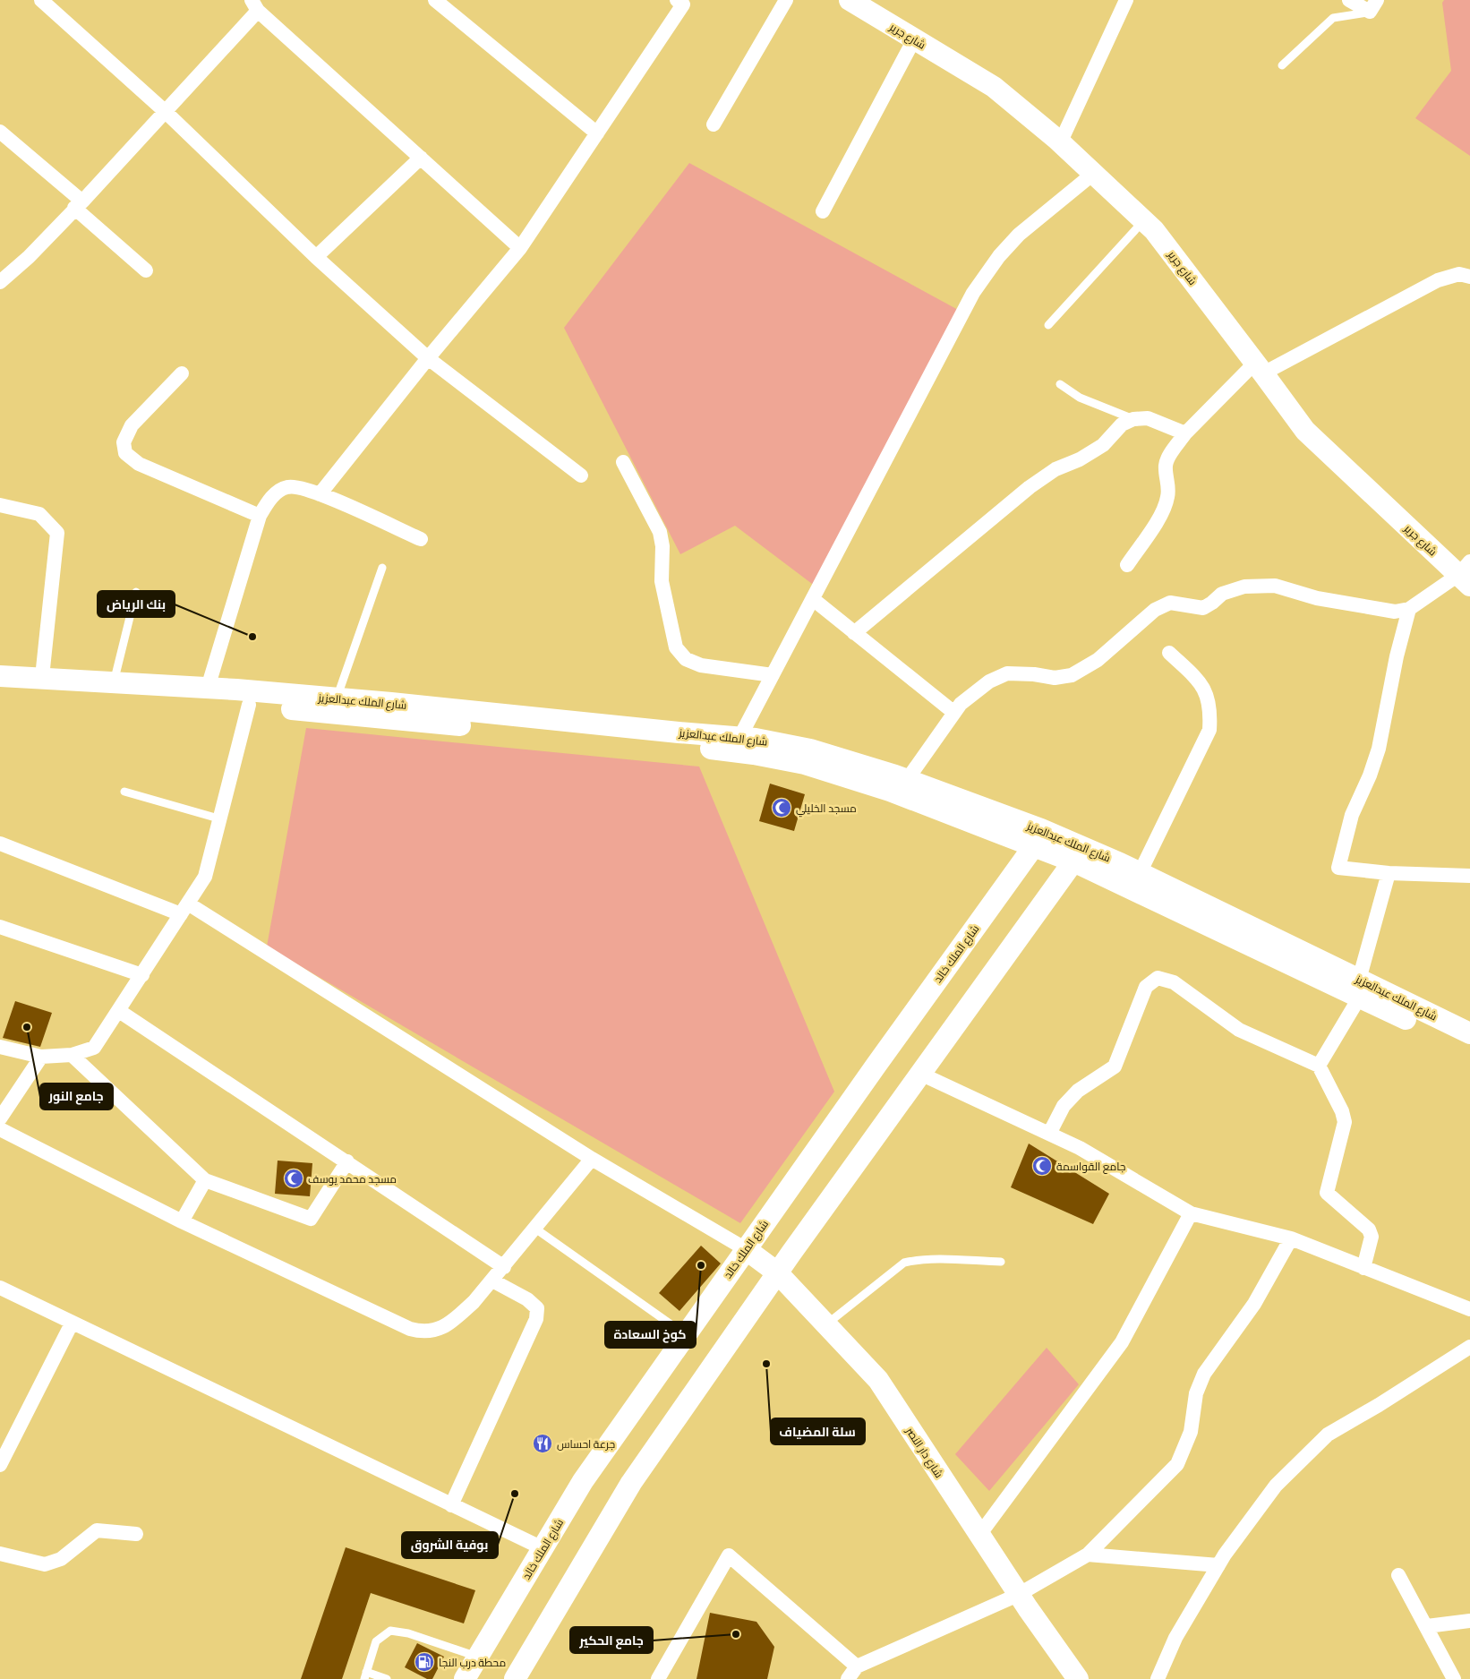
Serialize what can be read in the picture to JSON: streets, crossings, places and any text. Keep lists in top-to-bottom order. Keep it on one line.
{"streets":{"street":["شارع جرير","شارع الملك عبدالعزيز","شارع الملك خالد","شارع دار النصر"]},"crossings":[["شارع الملك عبدالعزيز","شارع الملك خالد"],["شارع الملك خالد","شارع دار النصر"]],"places":{"other":["بنك الرياض","جامع النور","كوخ السعادة","سلة المضياف","بوفية الشروق","جامع الحكير"],"mosque":["مسجد الخليلي","جامع القواسمة","مسجد محمد يوسف"],"restaurant":["جرعة احساس"],"fuel station":["محطة درب النجا"]}}
